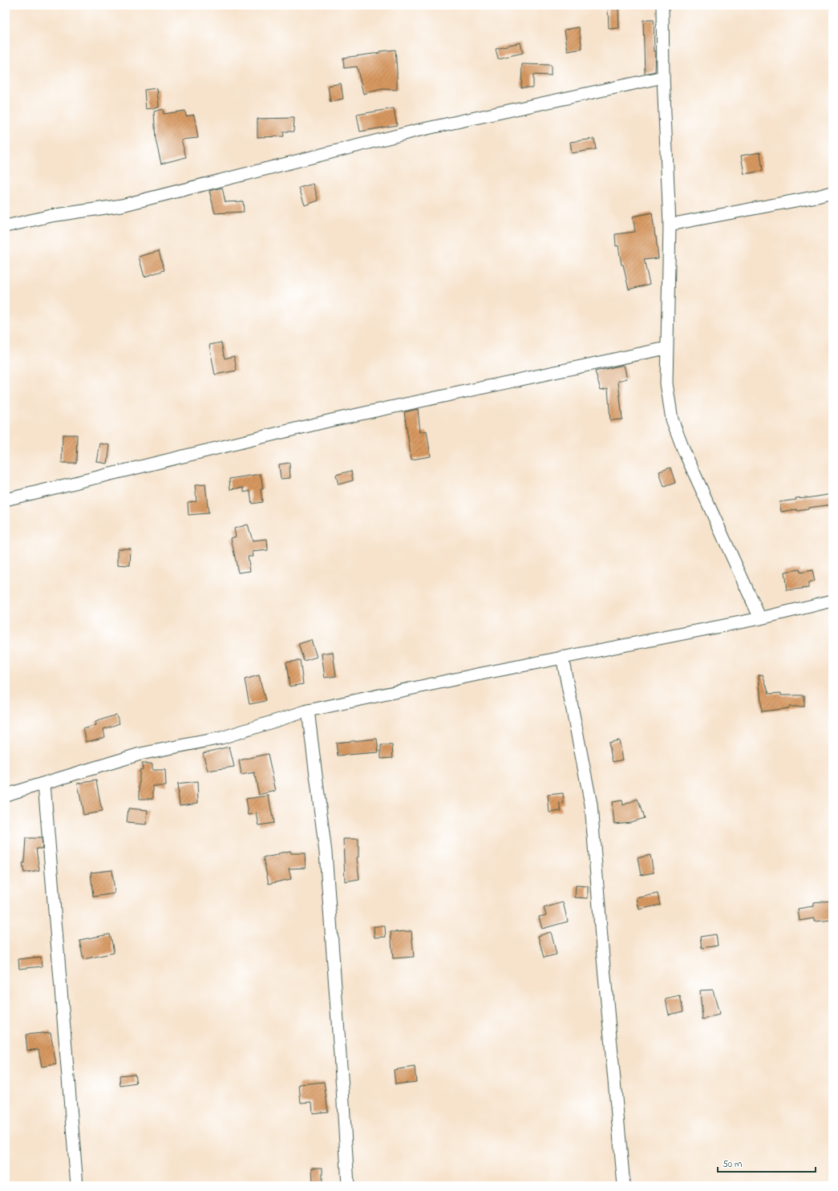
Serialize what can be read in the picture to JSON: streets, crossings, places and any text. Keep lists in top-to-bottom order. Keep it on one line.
{"scale_bar":"50 m"}
